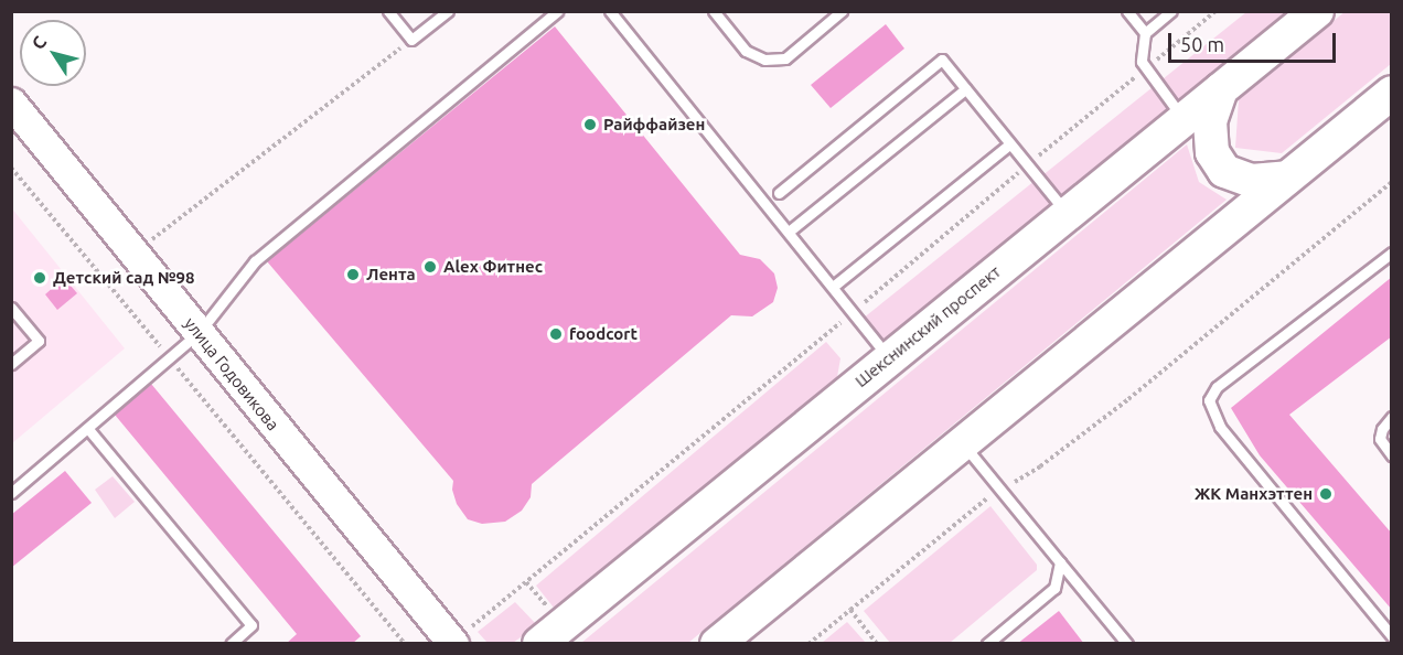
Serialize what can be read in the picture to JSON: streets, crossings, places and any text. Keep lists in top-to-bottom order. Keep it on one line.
{"streets":{"main road":["Шекснинский проспект"],"street":["улица Годовикова"]},"places":["Райффайзен","Alex Фитнес","Лента","Детский сад №98","foodcort","ЖК Манхэттен"],"scale_bar":"50 m","north":"top left"}
